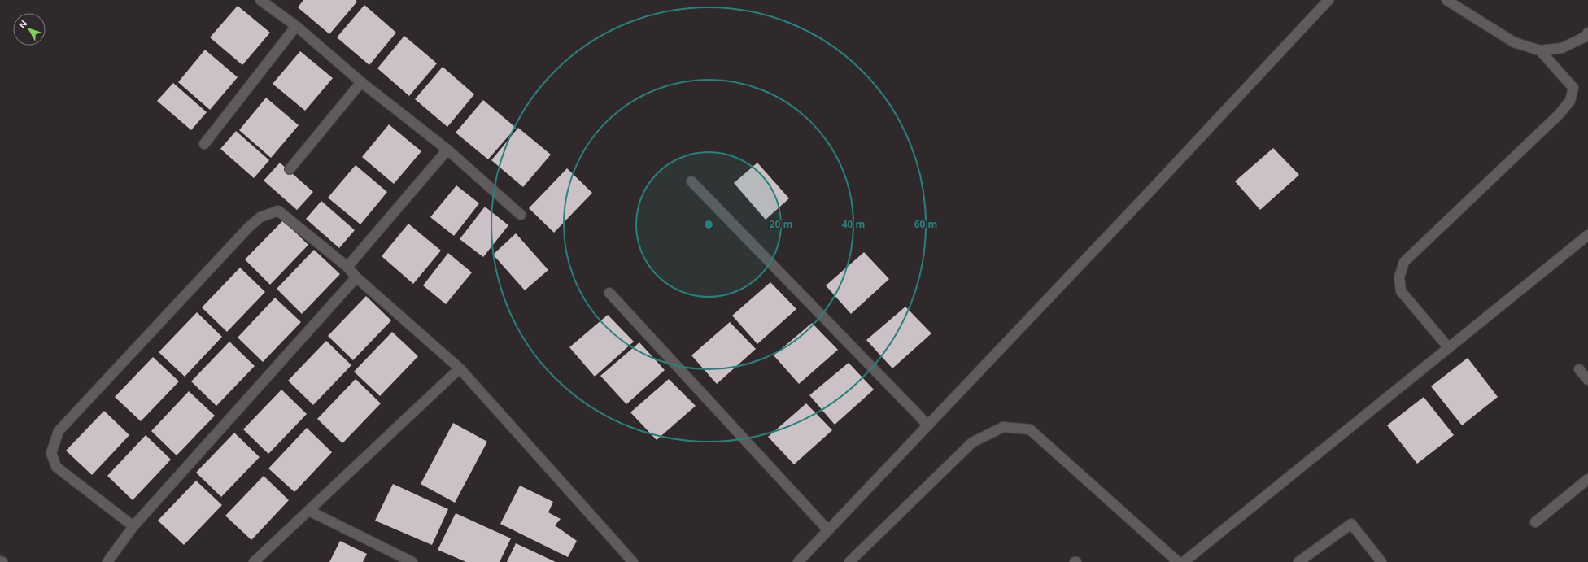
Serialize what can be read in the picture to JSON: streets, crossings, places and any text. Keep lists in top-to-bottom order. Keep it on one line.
{"north":"top left","rings":["20 m","40 m","60 m"]}
